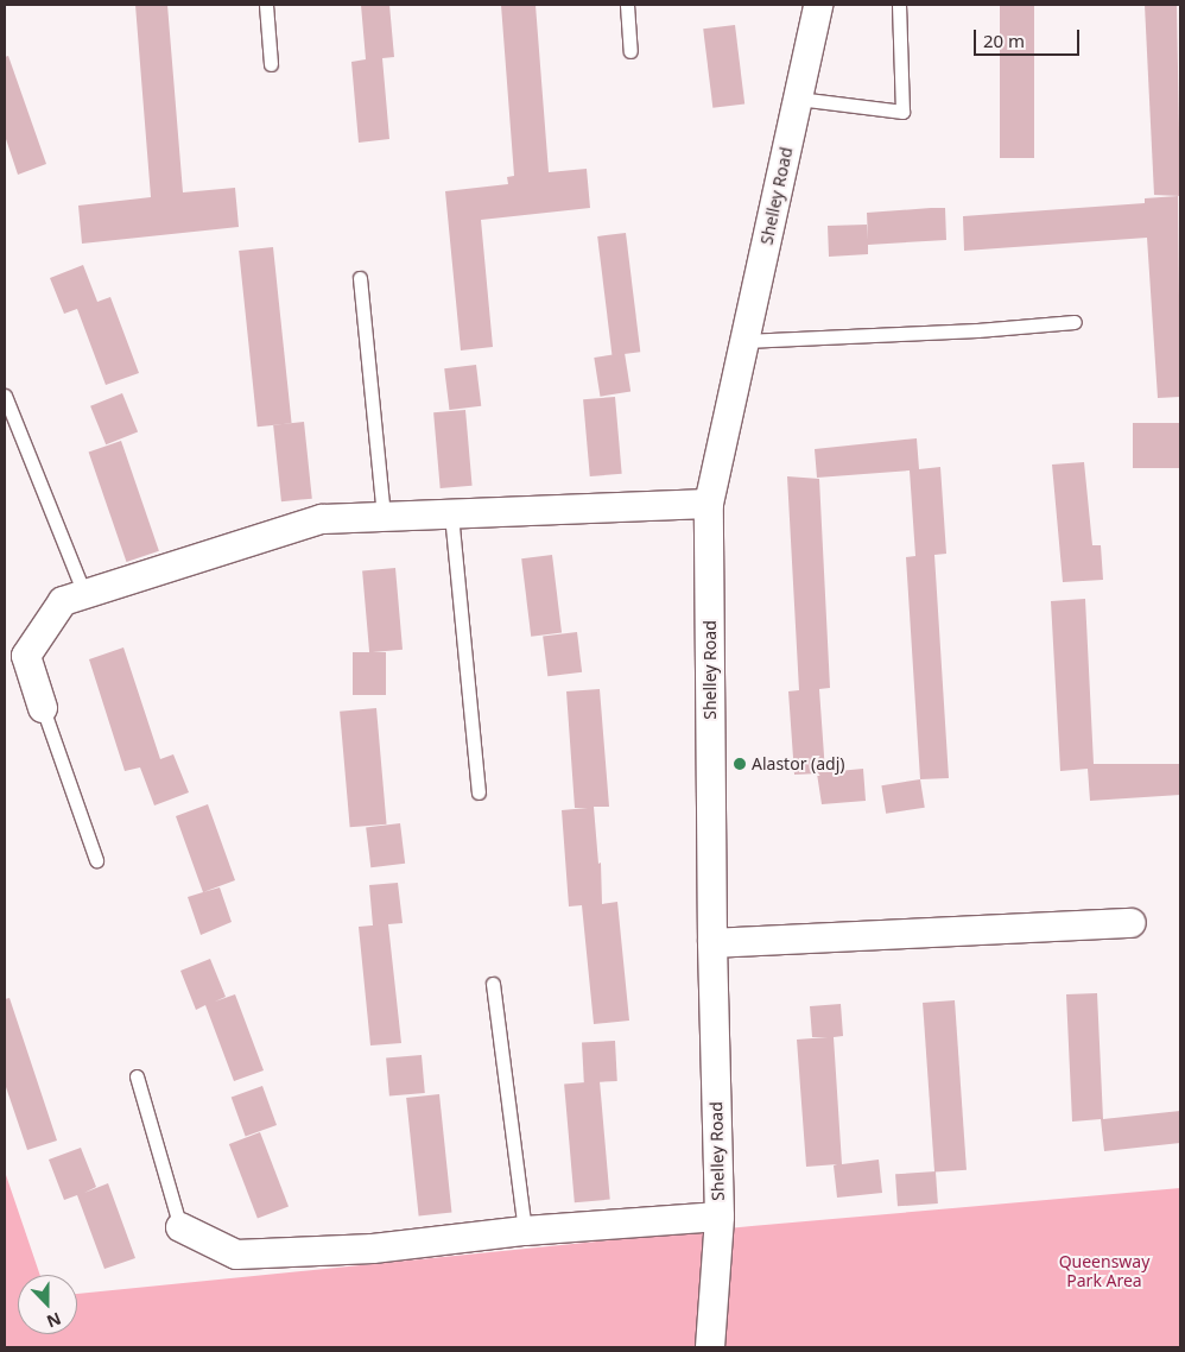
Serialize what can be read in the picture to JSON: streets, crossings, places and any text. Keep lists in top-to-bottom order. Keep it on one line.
{"streets":{"street":["Shelley Road"]},"parks":["Queensway Park Area"],"places":["Alastor (adj)"],"scale_bar":"20 m","north":"bottom"}
